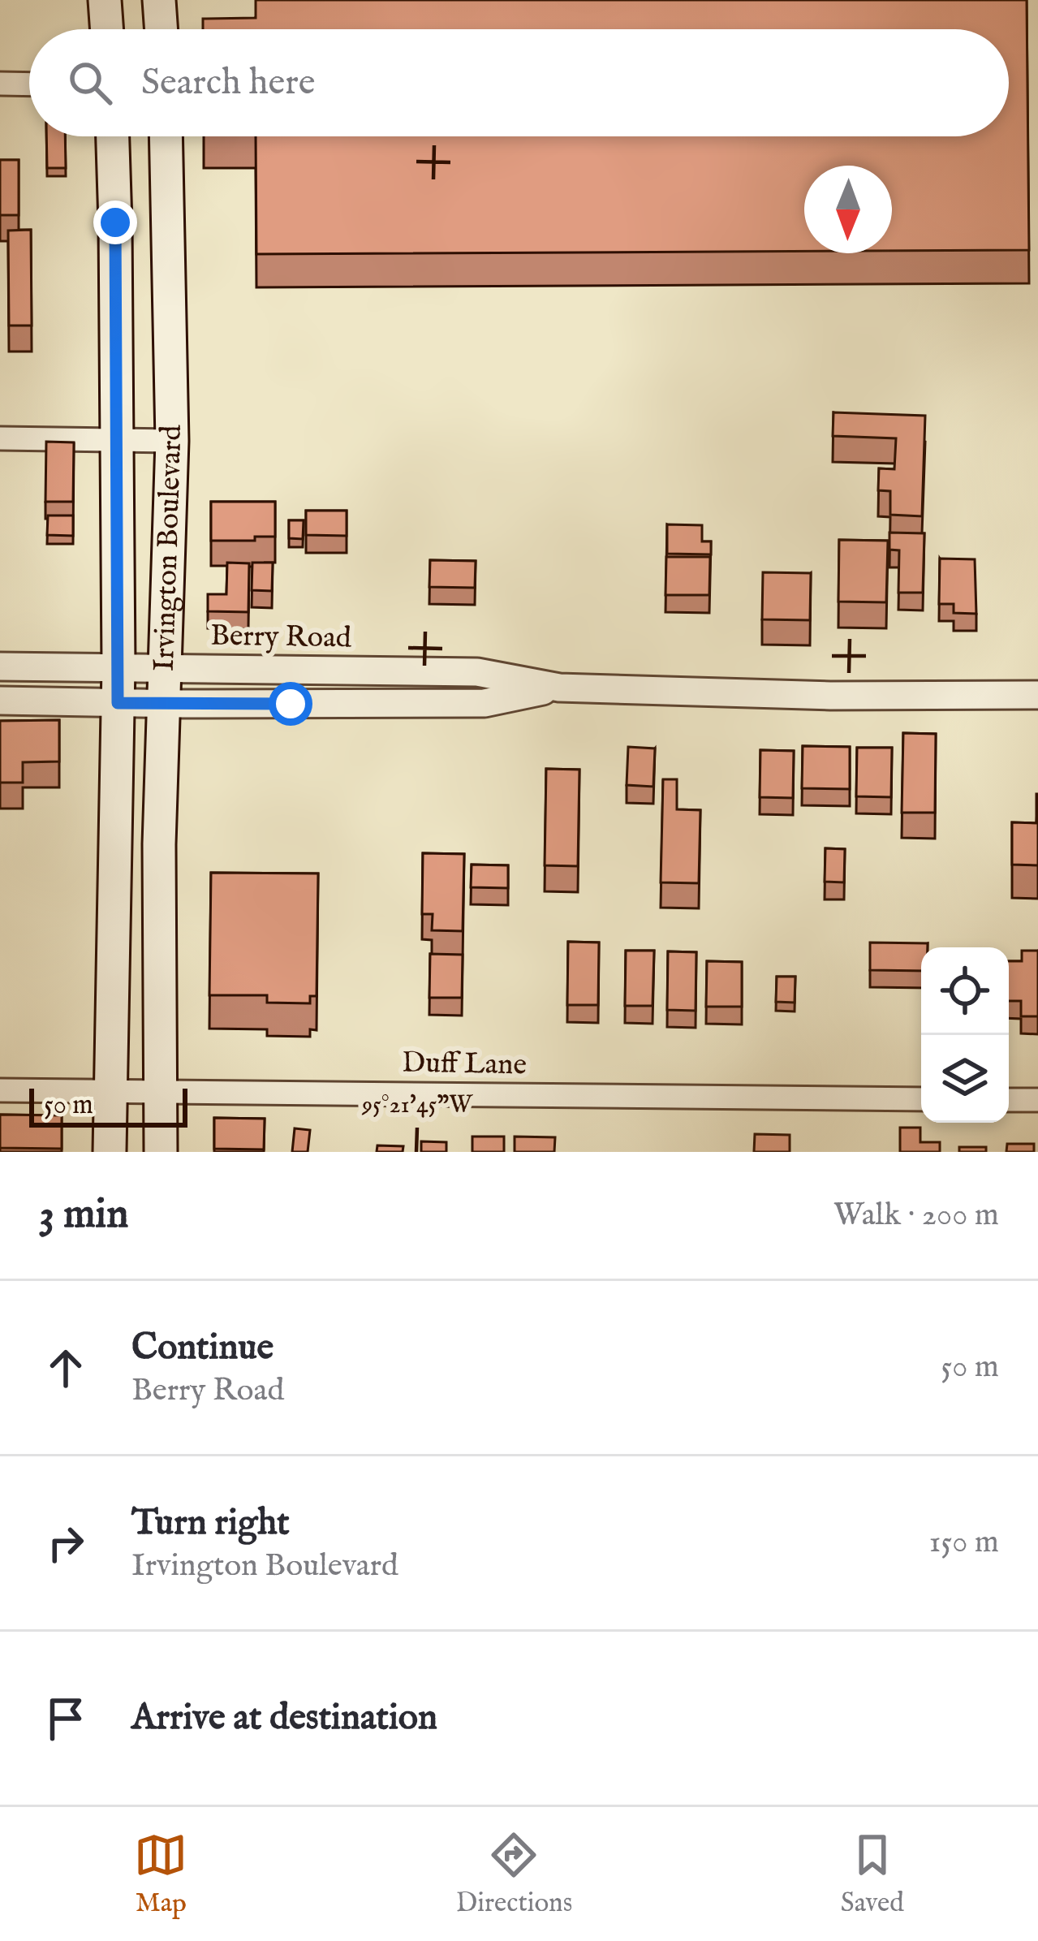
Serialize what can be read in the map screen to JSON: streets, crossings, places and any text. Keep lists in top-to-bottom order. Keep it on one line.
{"streets":{"main road":["Irvington Boulevard"],"street":["Berry Road","Duff Lane"]},"crossings":[["Irvington Boulevard","Berry Road"],["Irvington Boulevard","Duff Lane"]],"scale_bar":"50 m","north":"bottom","page":{"search":"Search here","scale":"50 m","heading":["3 min","Walk · 200 m"],"list":[["Continue","Berry Road","50 m"],["Turn right","Irvington Boulevard","150 m"],"Arrive at destination"],"nav":["Map","Directions","Saved"]},"coordinates":["95°21'45\"W"]}
